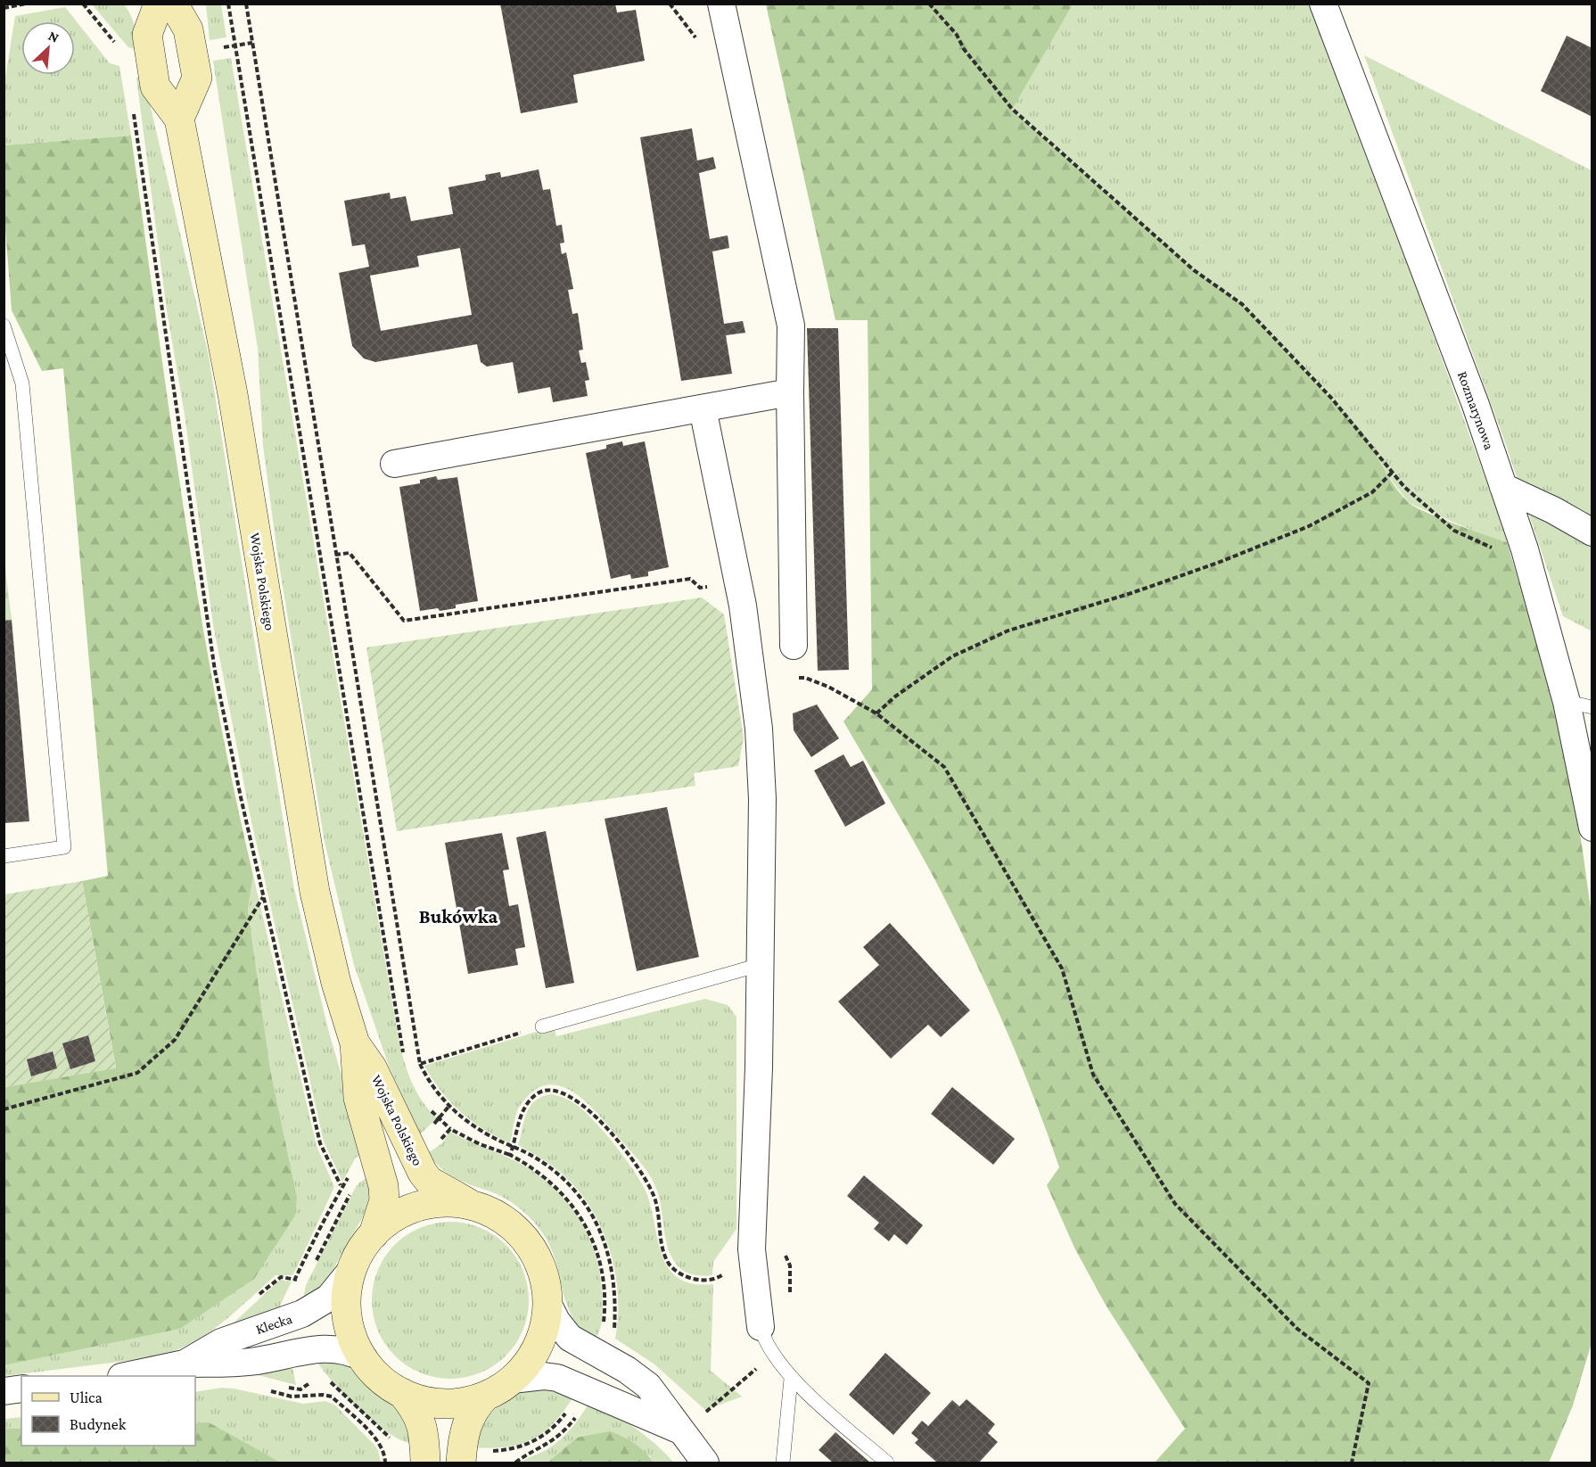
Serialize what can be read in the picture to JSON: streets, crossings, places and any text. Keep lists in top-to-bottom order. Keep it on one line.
{"streets":{"main road":["Wojska Polskiego"],"street":["Rozmarynowa","Klecka"]},"districts":["Bukówka"],"legend":["Ulica","Budynek"],"north":"top right"}
